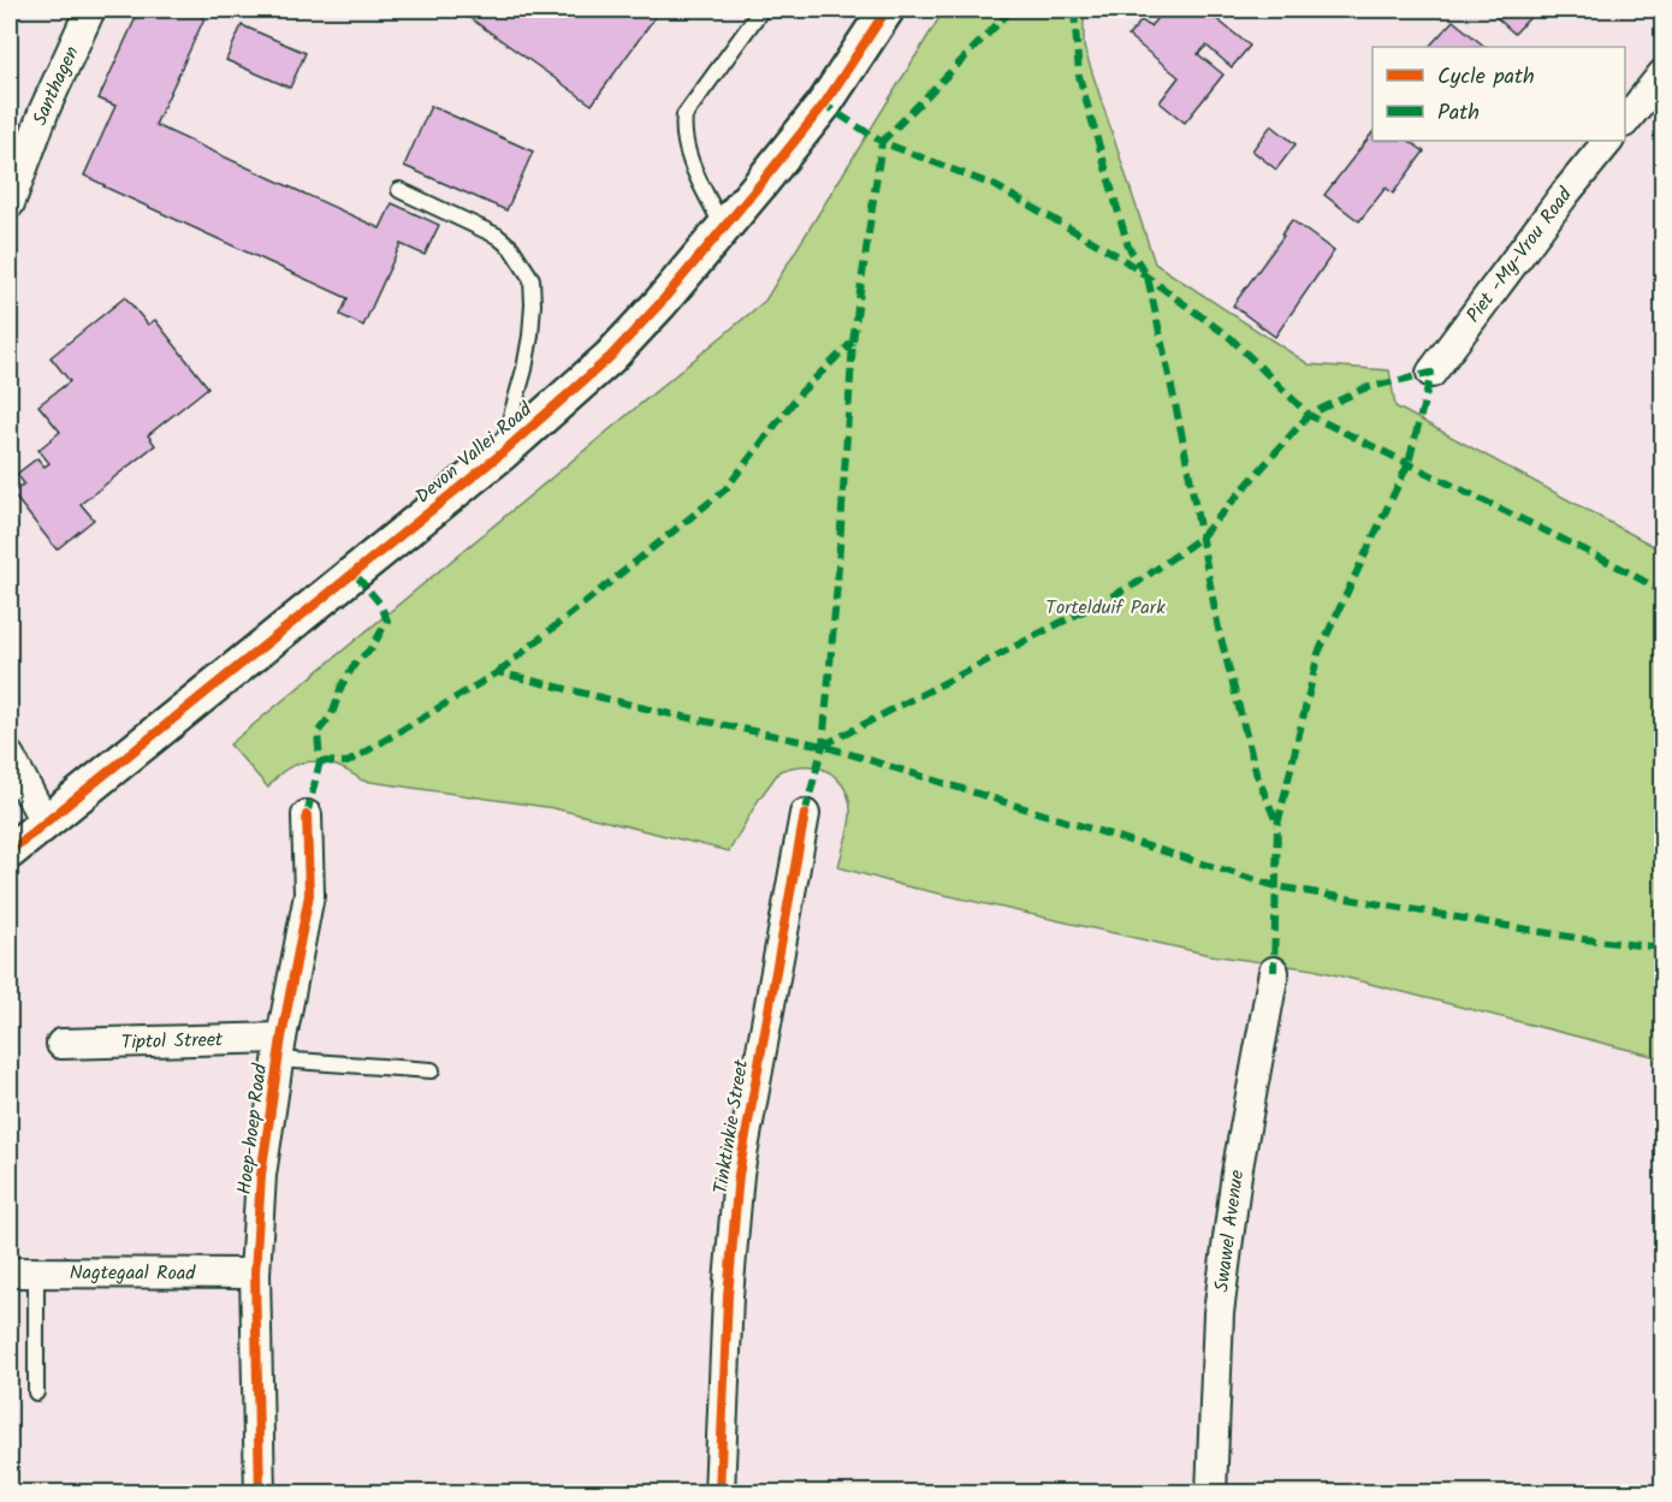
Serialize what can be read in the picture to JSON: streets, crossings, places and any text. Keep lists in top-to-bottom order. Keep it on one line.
{"streets":{"street":["Santhagen","Piet -My-Vrou Road","Devon Vallei Road","Tiptol Street","Tinktinkie Street","Hoep-hoep Road","Swawel Avenue","Nagtegaal Road"]},"crossings":[["Tiptol Street","Hoep-hoep Road"],["Hoep-hoep Road","Nagtegaal Road"]],"parks":["Tortelduif Park"],"legend":["Cycle path","Path"]}
